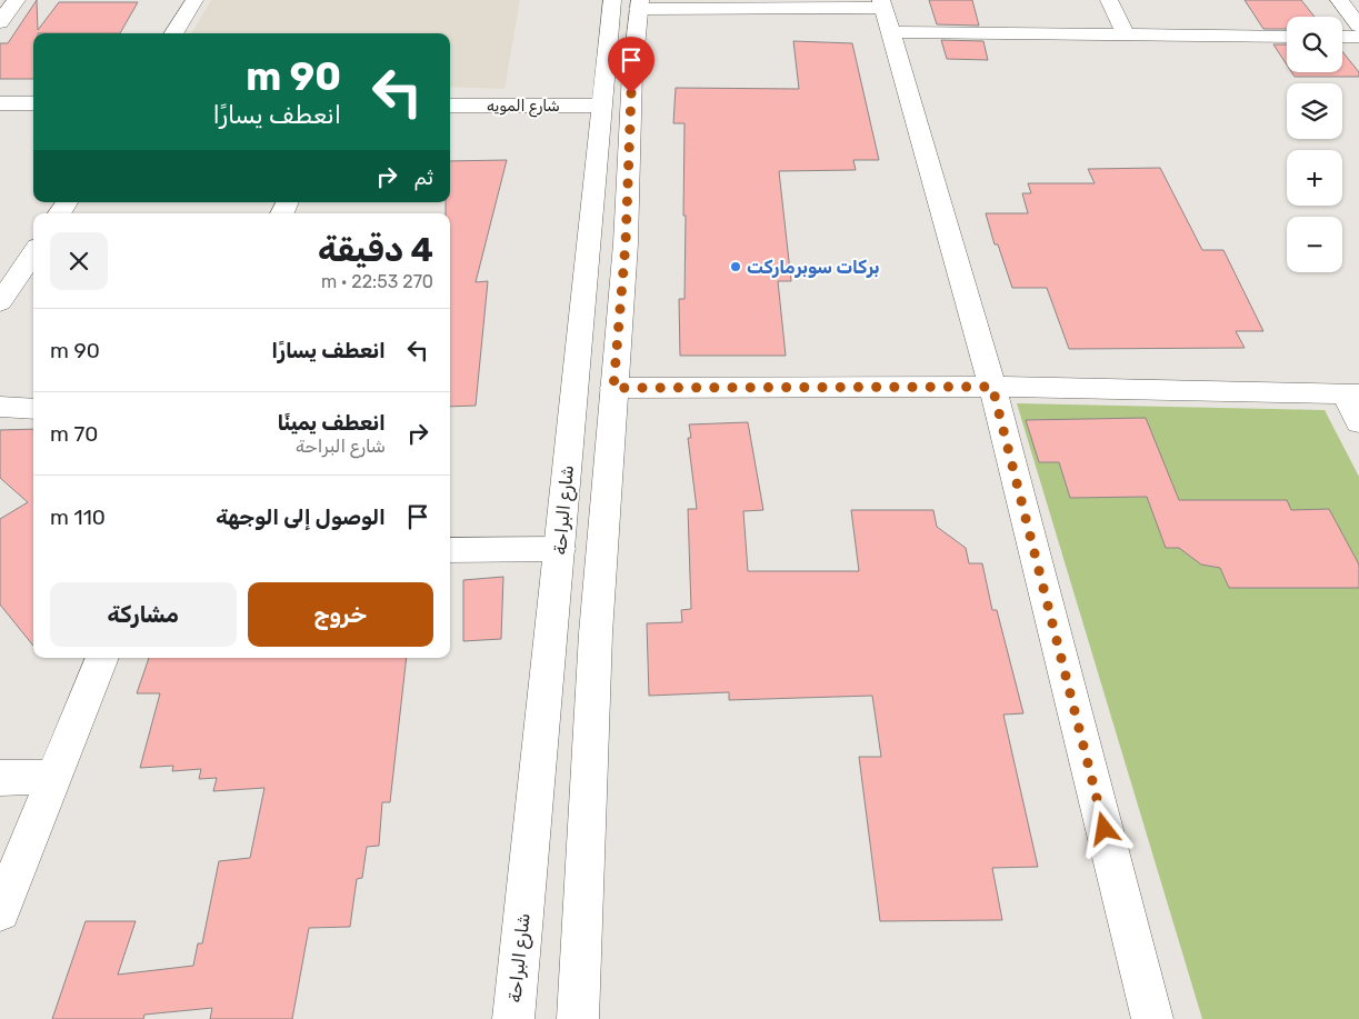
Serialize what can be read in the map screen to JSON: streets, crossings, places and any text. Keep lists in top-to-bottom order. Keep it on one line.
{"streets":{"street":["شارع المويه","شارع البراحة"]},"crossings":[["شارع المويه","شارع البراحة"]],"places":["بركات سوبرماركت"],"page":{"map_buttons":["+","−"],"turn":["90 m","انعطف يسارًا"],"then":"ثم","heading":["4 دقيقة","270 m · 22:53"],"list":[{"name":"انعطف يسارًا","value":"90 m"},{"name":"انعطف يمينًا","note":"شارع البراحة","value":"70 m"},{"name":"الوصول إلى الوجهة","value":"110 m"}],"buttons":["خروج","مشاركة"]}}
